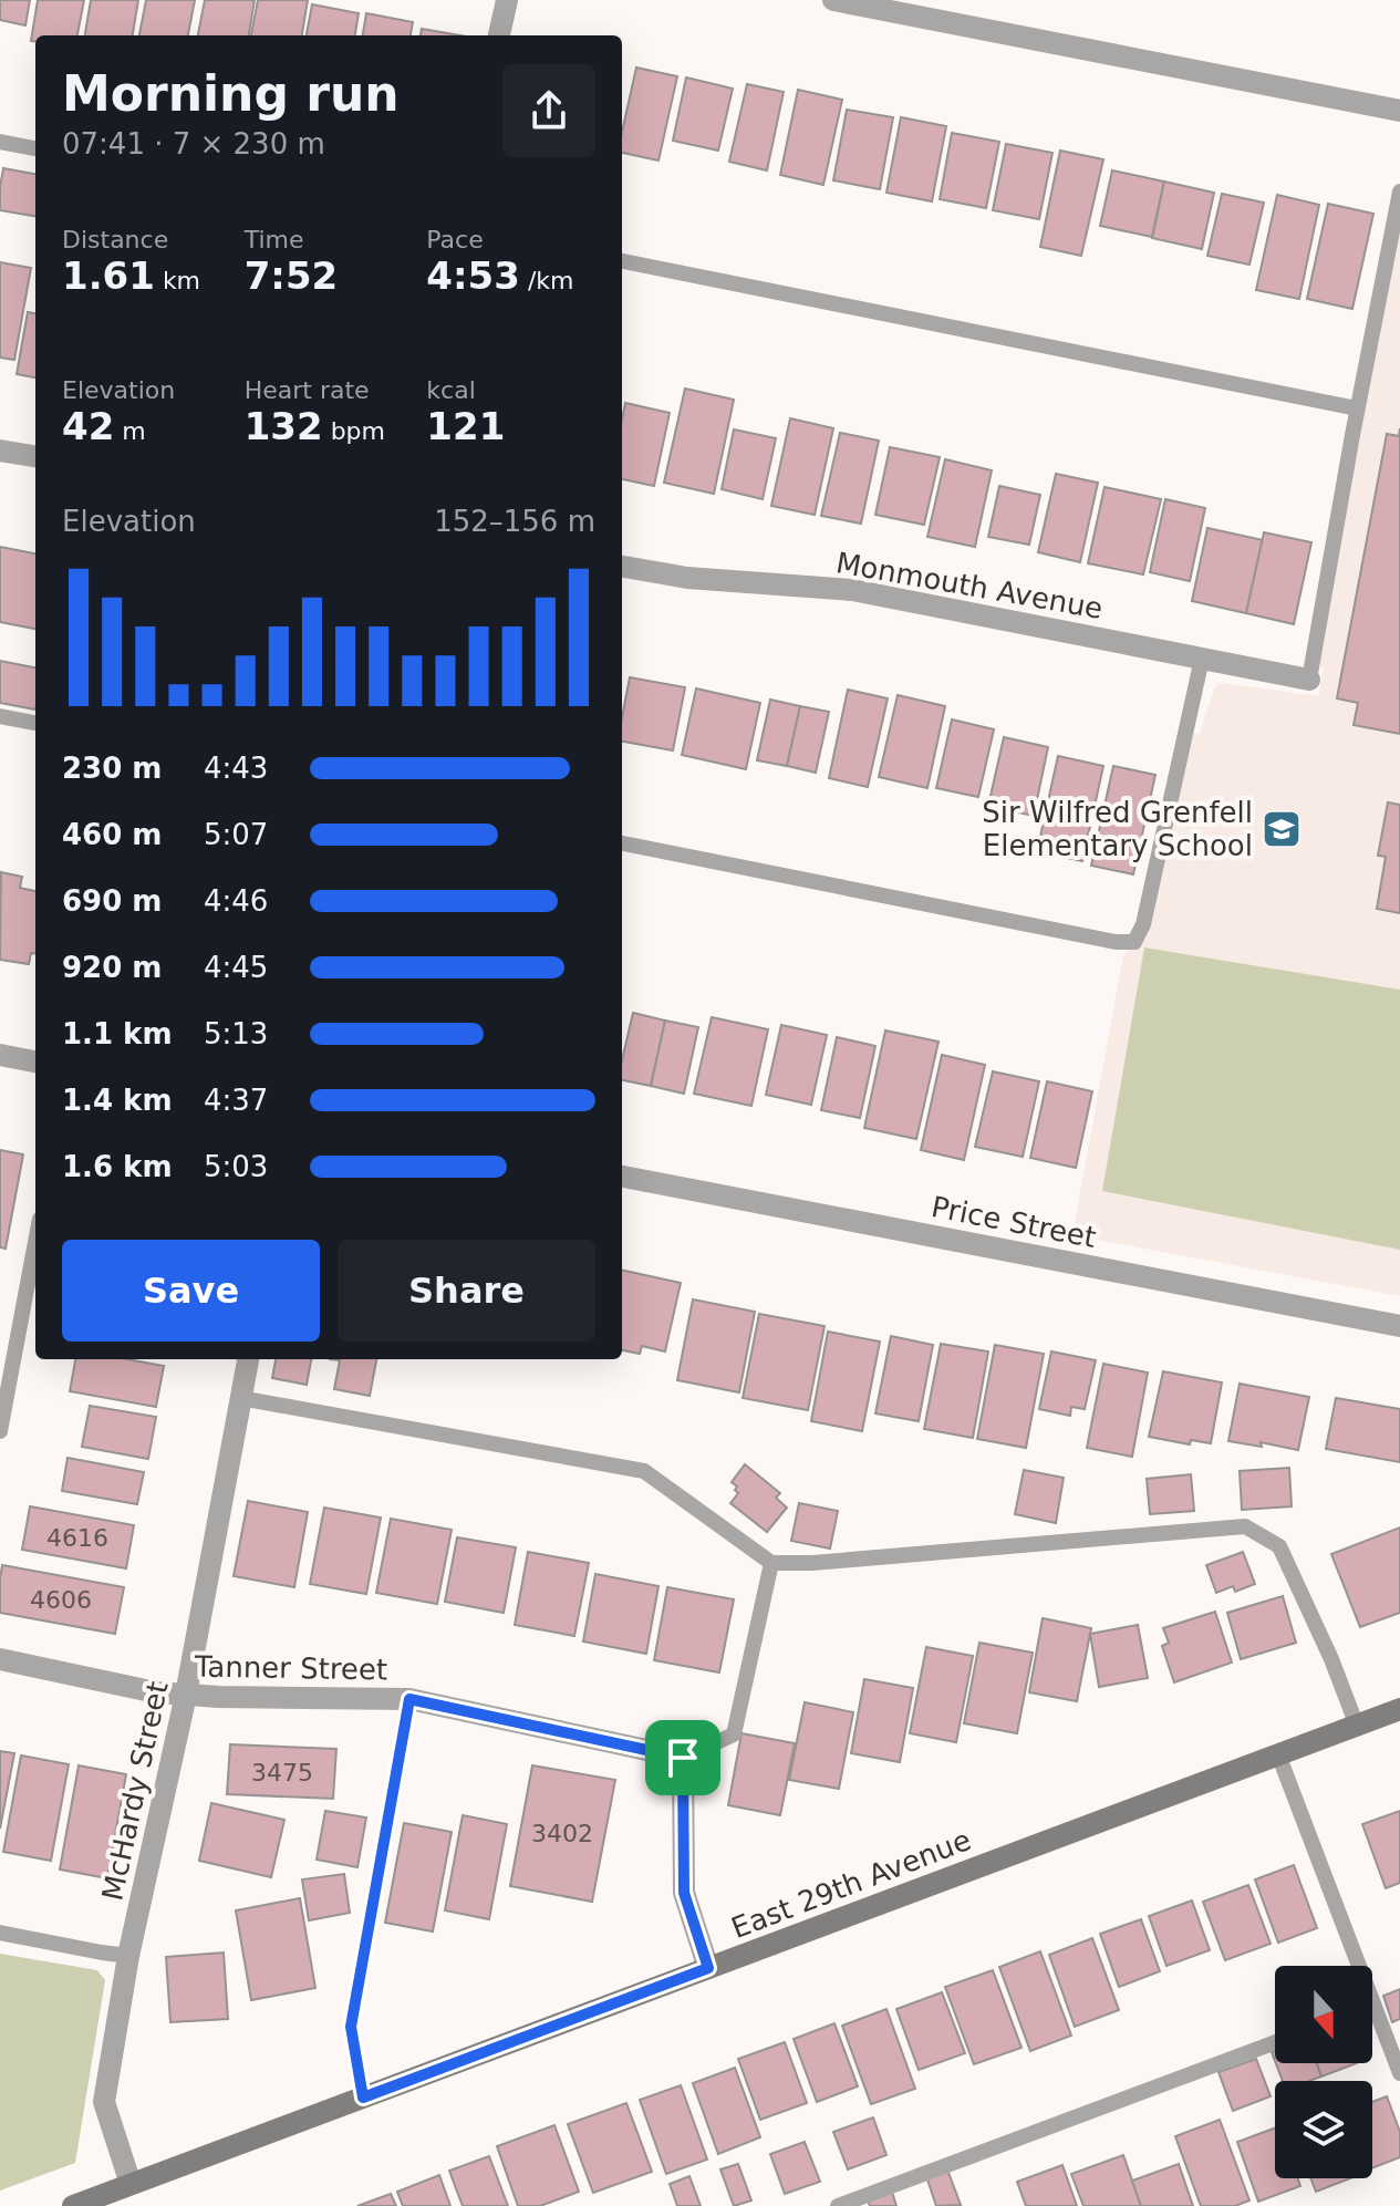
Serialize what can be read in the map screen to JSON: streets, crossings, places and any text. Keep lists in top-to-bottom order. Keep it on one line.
{"streets":{"street":["Monmouth Avenue","Price Street","Tanner Street","McHardy Street","East 29th Avenue"]},"crossings":[["Tanner Street","McHardy Street"],["McHardy Street","East 29th Avenue"]],"places":{"school or university":["Sir Wilfred Grenfell Elementary School"]},"house_numbers":["4616","4606","3475","3402"],"north":"bottom","page":{"heading":["Morning run","07:41 · 7 × 230 m"],"stats":[["Distance","1.61 km"],["Time","7:52"],["Pace","4:53 /km"],["Elevation","42 m"],["Heart rate","132 bpm"],["kcal","121"]],"chart":["Elevation","152–156 m"],"list":[{"name":"230 m","note":"4:43"},{"name":"460 m","note":"5:07"},{"name":"690 m","note":"4:46"},{"name":"920 m","note":"4:45"},{"name":"1.1 km","note":"5:13"},{"name":"1.4 km","note":"4:37"},{"name":"1.6 km","note":"5:03"}],"buttons":["Save","Share"]}}
